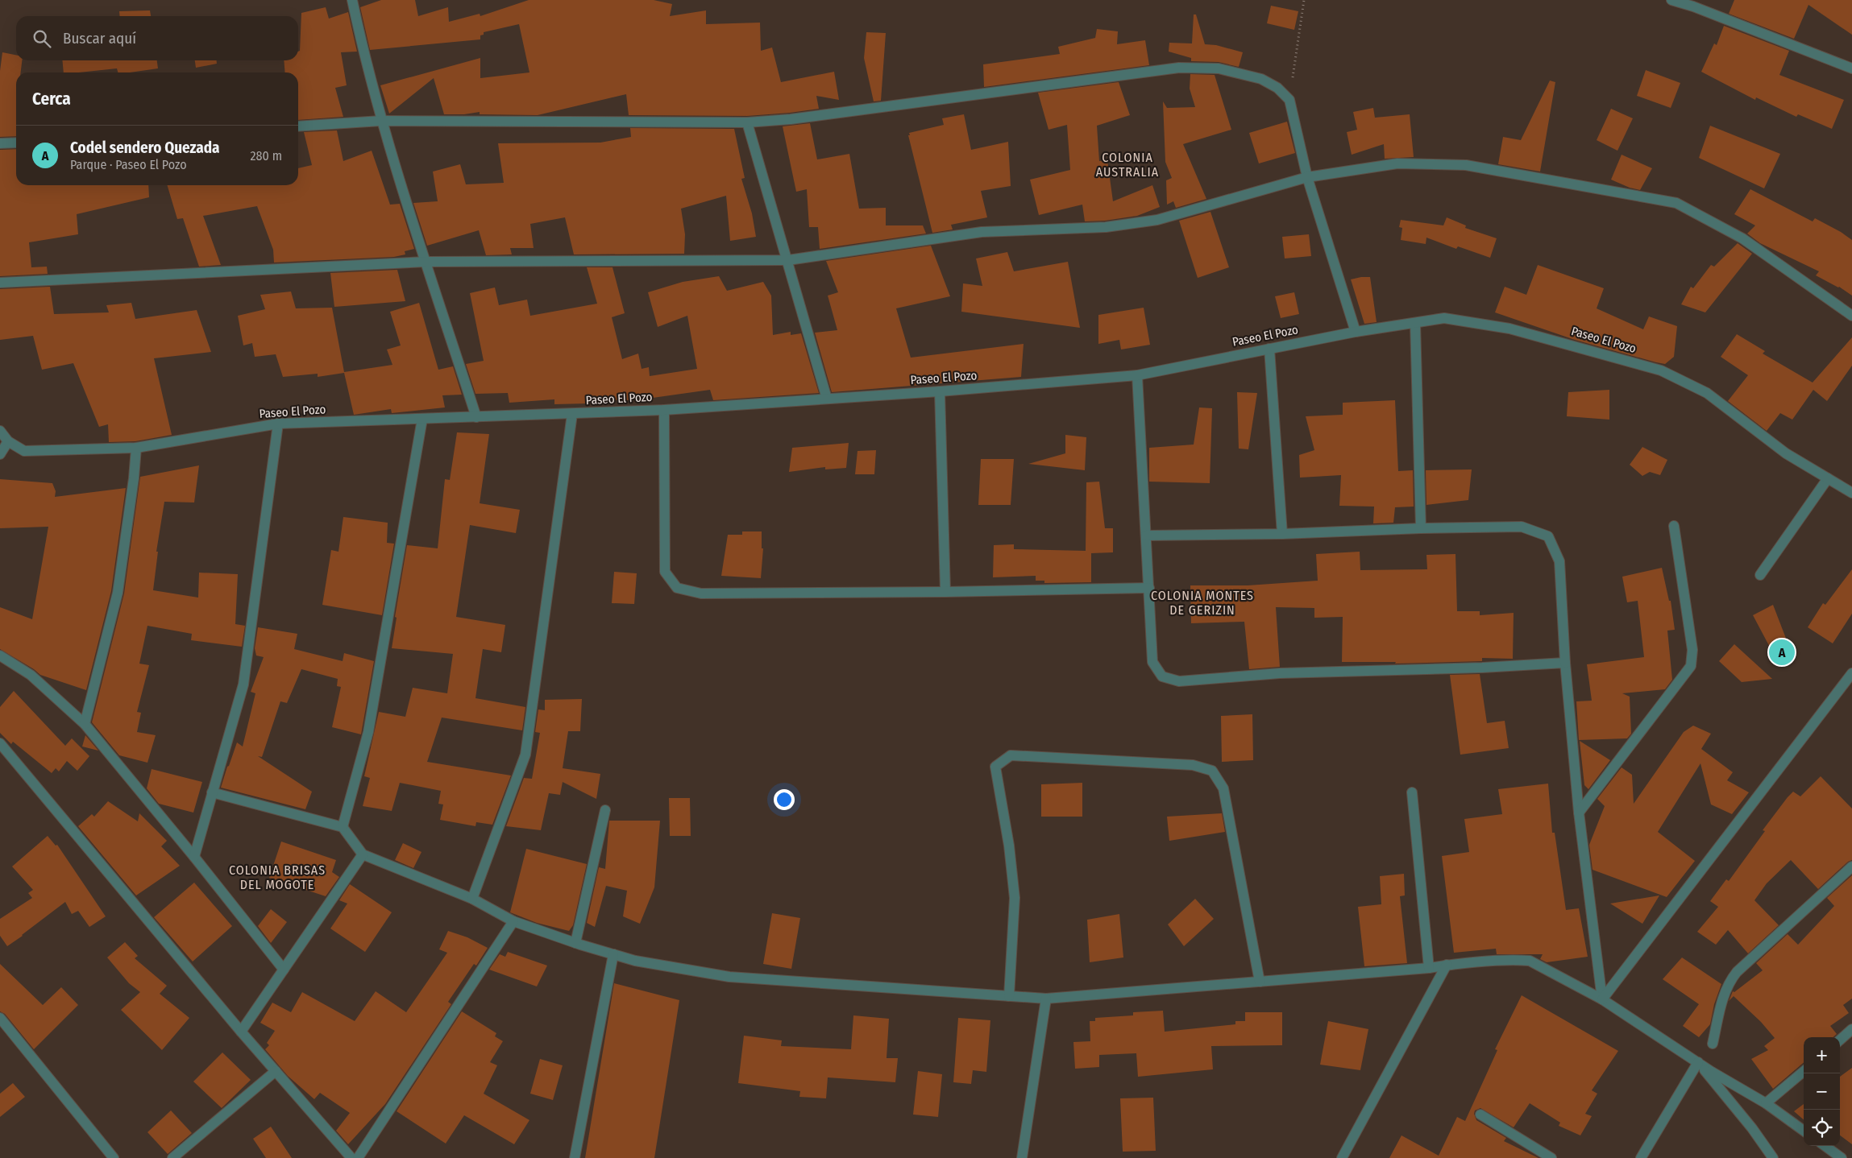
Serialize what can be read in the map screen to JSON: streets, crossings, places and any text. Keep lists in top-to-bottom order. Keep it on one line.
{"streets":{"street":["Paseo El Pozo"]},"districts":["COLONIA AUSTRALIA","COLONIA MONTES DE GERIZIN","COLONIA BRISAS DEL MOGOTE"],"page":{"search":"Buscar aquí","heading":"Cerca","list":[{"mark":"A","name":"Codel sendero Quezada","note":"Parque · Paseo El Pozo","value":"280 m"}],"pins":"A","map_buttons":["+","−"]}}
